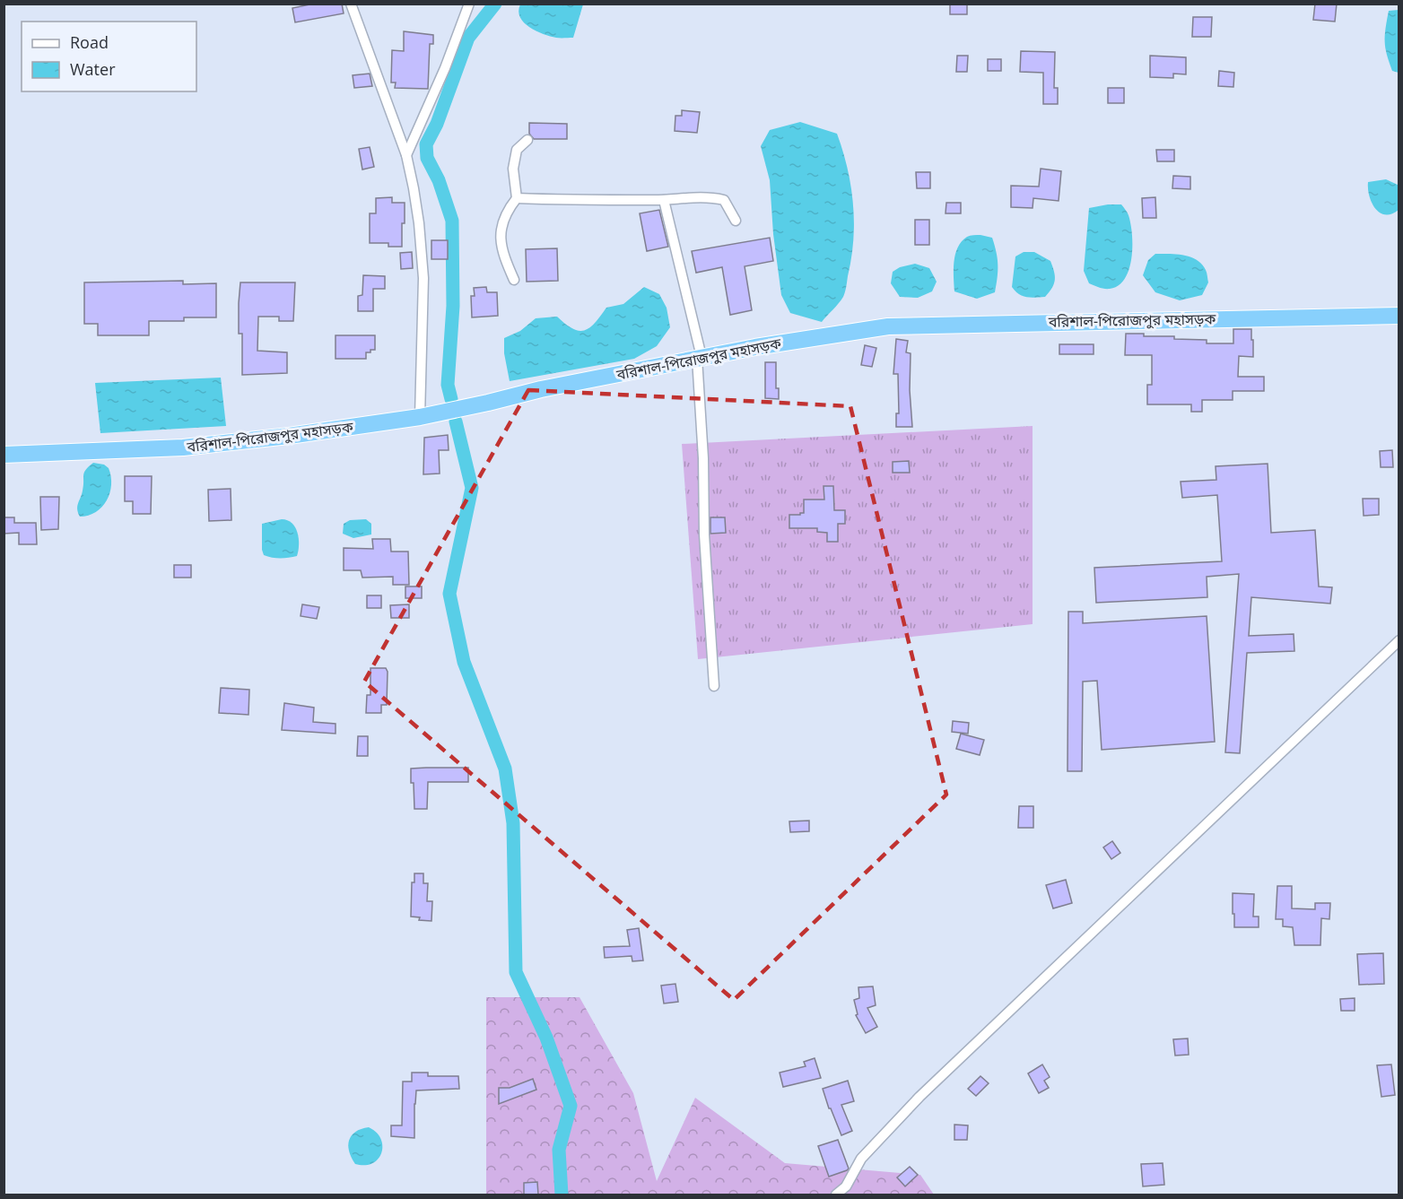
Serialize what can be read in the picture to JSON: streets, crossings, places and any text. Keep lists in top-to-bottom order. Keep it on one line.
{"streets":{"highway":["বরিশাল-পিরোজপুর মহাসড়ক"]},"legend":["Road","Water"]}
